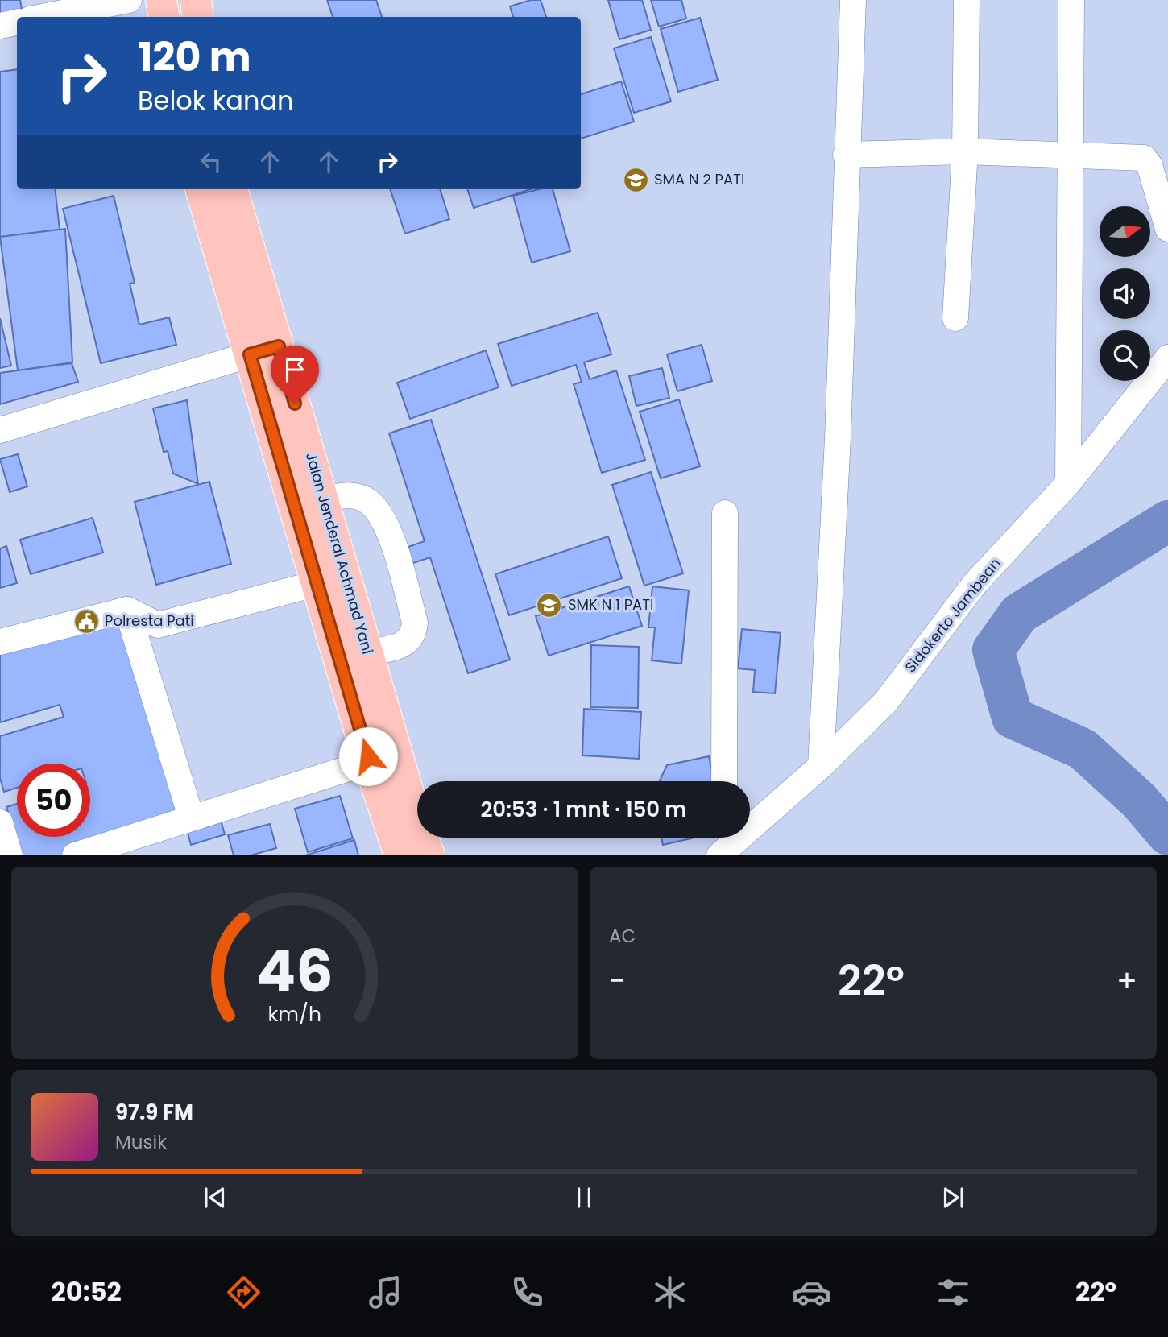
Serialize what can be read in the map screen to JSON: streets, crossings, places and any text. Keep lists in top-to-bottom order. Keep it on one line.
{"streets":{"main road":["Jalan Jenderal Achmad Yani"],"street":["Sidokerto Jambean"]},"places":{"school or university":["SMA N 2 PATI","SMK N 1 PATI"],"public building":["Polresta Pati"]},"north":"right","page":{"turn":["120 m","Belok kanan"],"limit":"50","trip":"20:53 · 1 mnt · 150 m","tile":"AC","heat":["−","22°","+"],"song":["97.9 FM","Musik"],"tabs":["20:52","22°"],"gauge":["46","km/h"]}}
